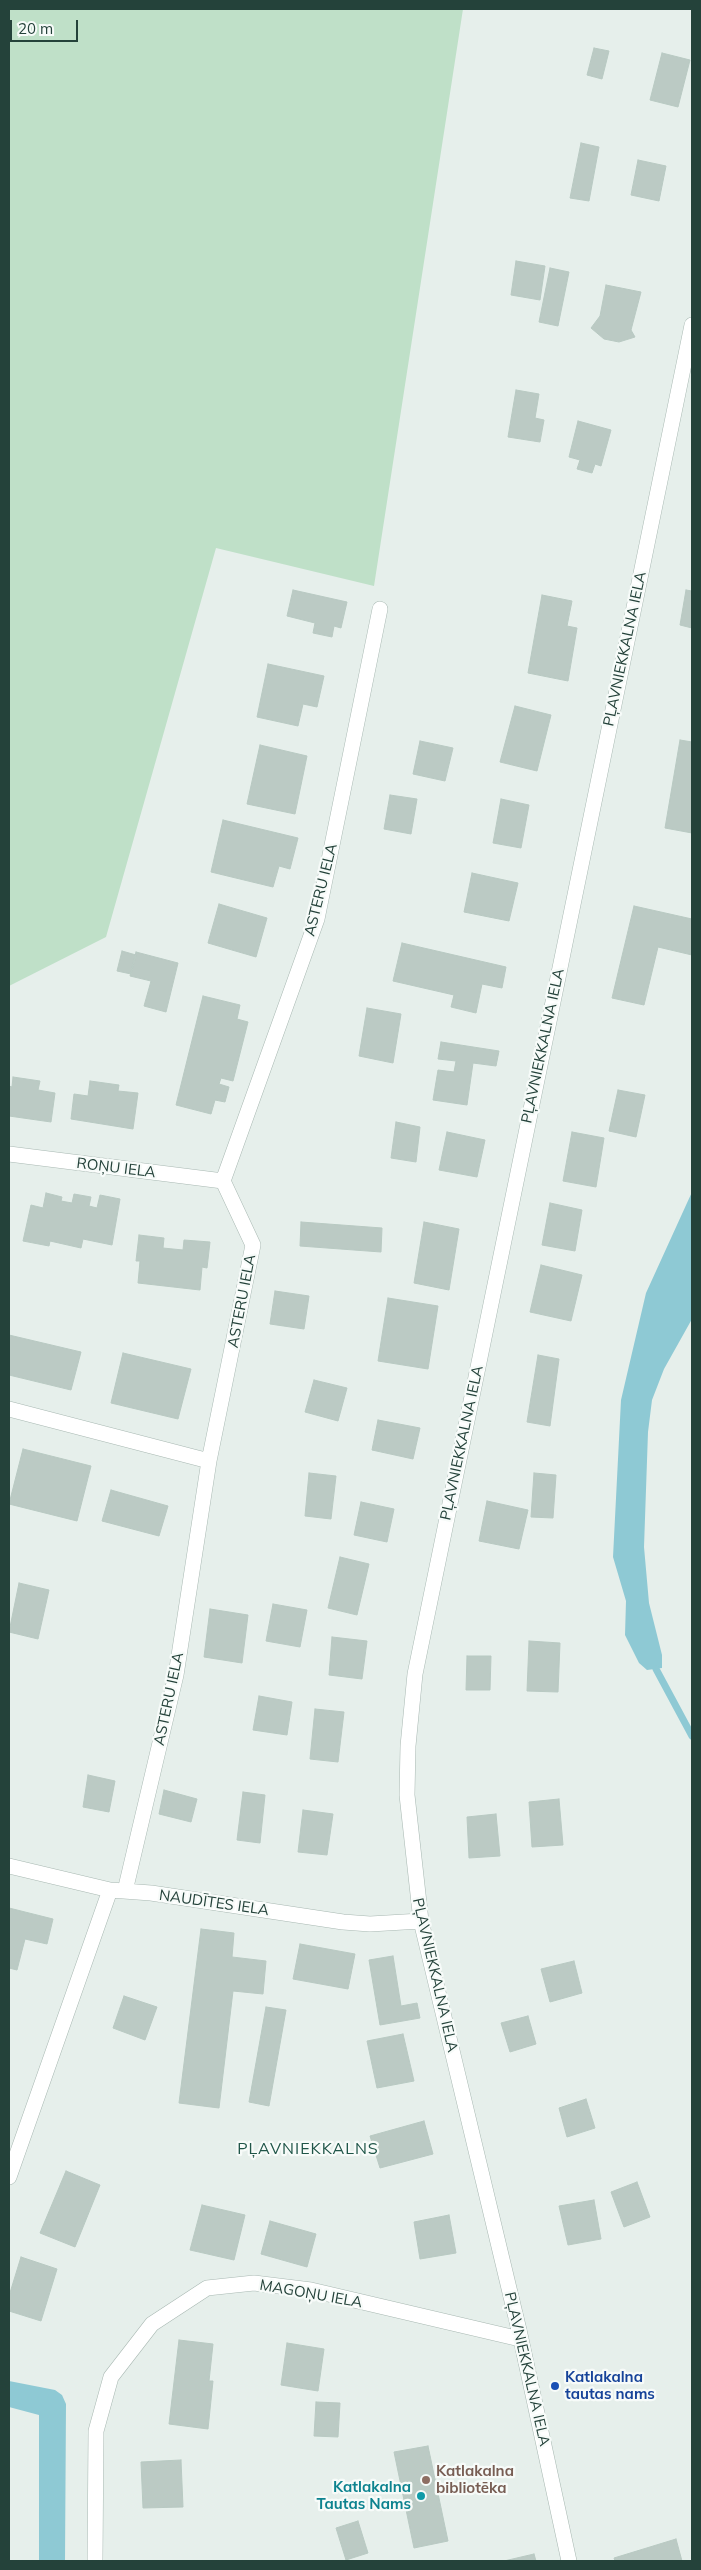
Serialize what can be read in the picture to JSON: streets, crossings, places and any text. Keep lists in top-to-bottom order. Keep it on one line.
{"streets":{"street":["PĻAVNIEKKALNA IELA","ASTERU IELA","ROŅU IELA","NAUDĪTES IELA","MAGOŅU IELA"]},"crossings":[["PĻAVNIEKKALNA IELA","NAUDĪTES IELA"],["PĻAVNIEKKALNA IELA","MAGOŅU IELA"],["ASTERU IELA","ROŅU IELA"],["ASTERU IELA","NAUDĪTES IELA"]],"districts":["PĻAVNIEKKALNS"],"places":["Katlakalna tautas nams","Katlakalna bibliotēka","Katlakalna Tautas Nams"],"scale_bar":"20 m"}
